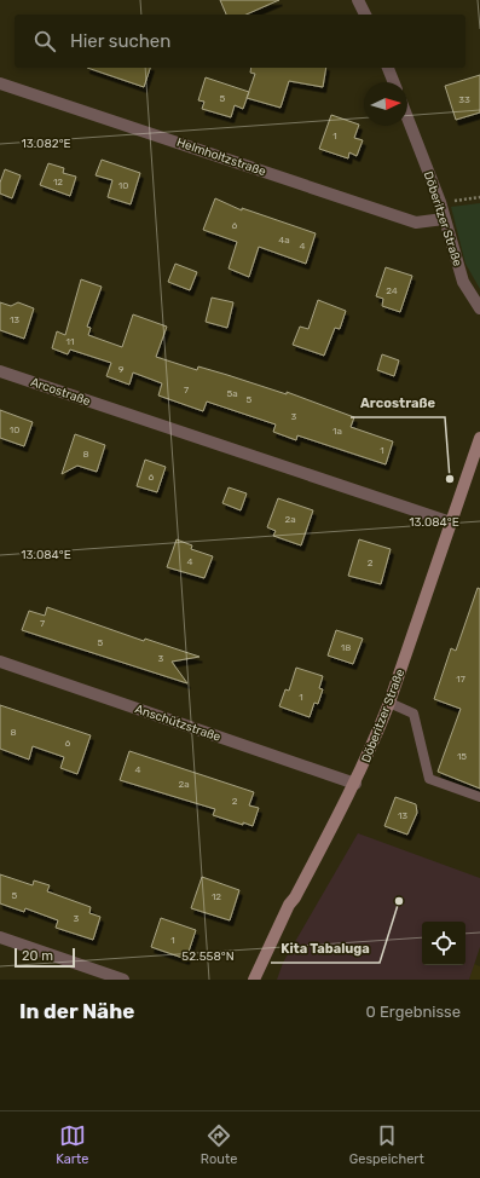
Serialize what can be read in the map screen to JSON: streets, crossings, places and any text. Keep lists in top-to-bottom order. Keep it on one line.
{"streets":{"street":["Helmholtzstraße","Döberitzer Straße","Arcostraße","Anschützstraße"]},"crossings":[["Helmholtzstraße","Döberitzer Straße"],["Döberitzer Straße","Arcostraße"],["Döberitzer Straße","Anschützstraße"]],"places":["Arcostraße","Kita Tabaluga"],"house_numbers":["5","33","1","12","10","6","4a","4","24","13","11","9","7","5a","5","3","10","1a","1","8","6","2a","4","2","7","5","18","3","17","1","8","6","15","4","2a","2","13","5","12","3","1"],"scale_bar":"20 m","north":"right","page":{"search":"Hier suchen","scale":"20 m","heading":["In der Nähe","0 Ergebnisse"],"nav":["Karte","Route","Gespeichert"]},"coordinates":["13.082°E","13.084°E","52.558°N"]}
